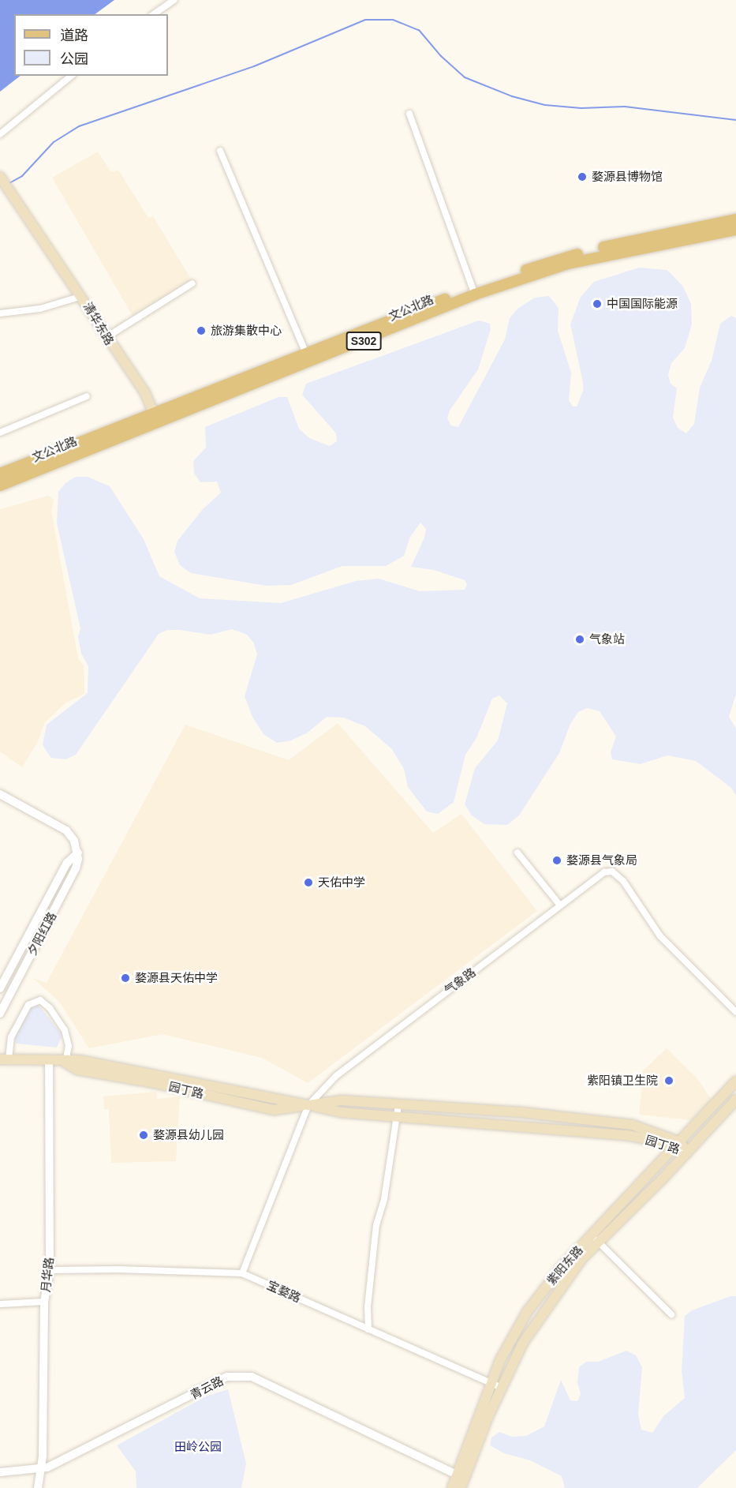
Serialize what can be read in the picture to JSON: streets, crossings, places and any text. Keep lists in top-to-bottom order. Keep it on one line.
{"streets":{"main road":["文公北路","清华东路","S302","园丁路","紫阳东路"],"street":["夕阳红路","气象路","月华路","宝婺路","青云路"]},"crossings":[["文公北路","清华东路"],["气象路","园丁路"],["气象路","宝婺路"],["园丁路","紫阳东路"],["园丁路","月华路"],["紫阳东路","宝婺路"],["紫阳东路","青云路"],["月华路","宝婺路"],["月华路","青云路"]],"parks":["田岭公园"],"places":["婺源县博物馆","中国国际能源","旅游集散中心","气象站","婺源县气象局","天佑中学","婺源县天佑中学","紫阳镇卫生院","婺源县幼儿园"],"legend":["道路","公园"]}
